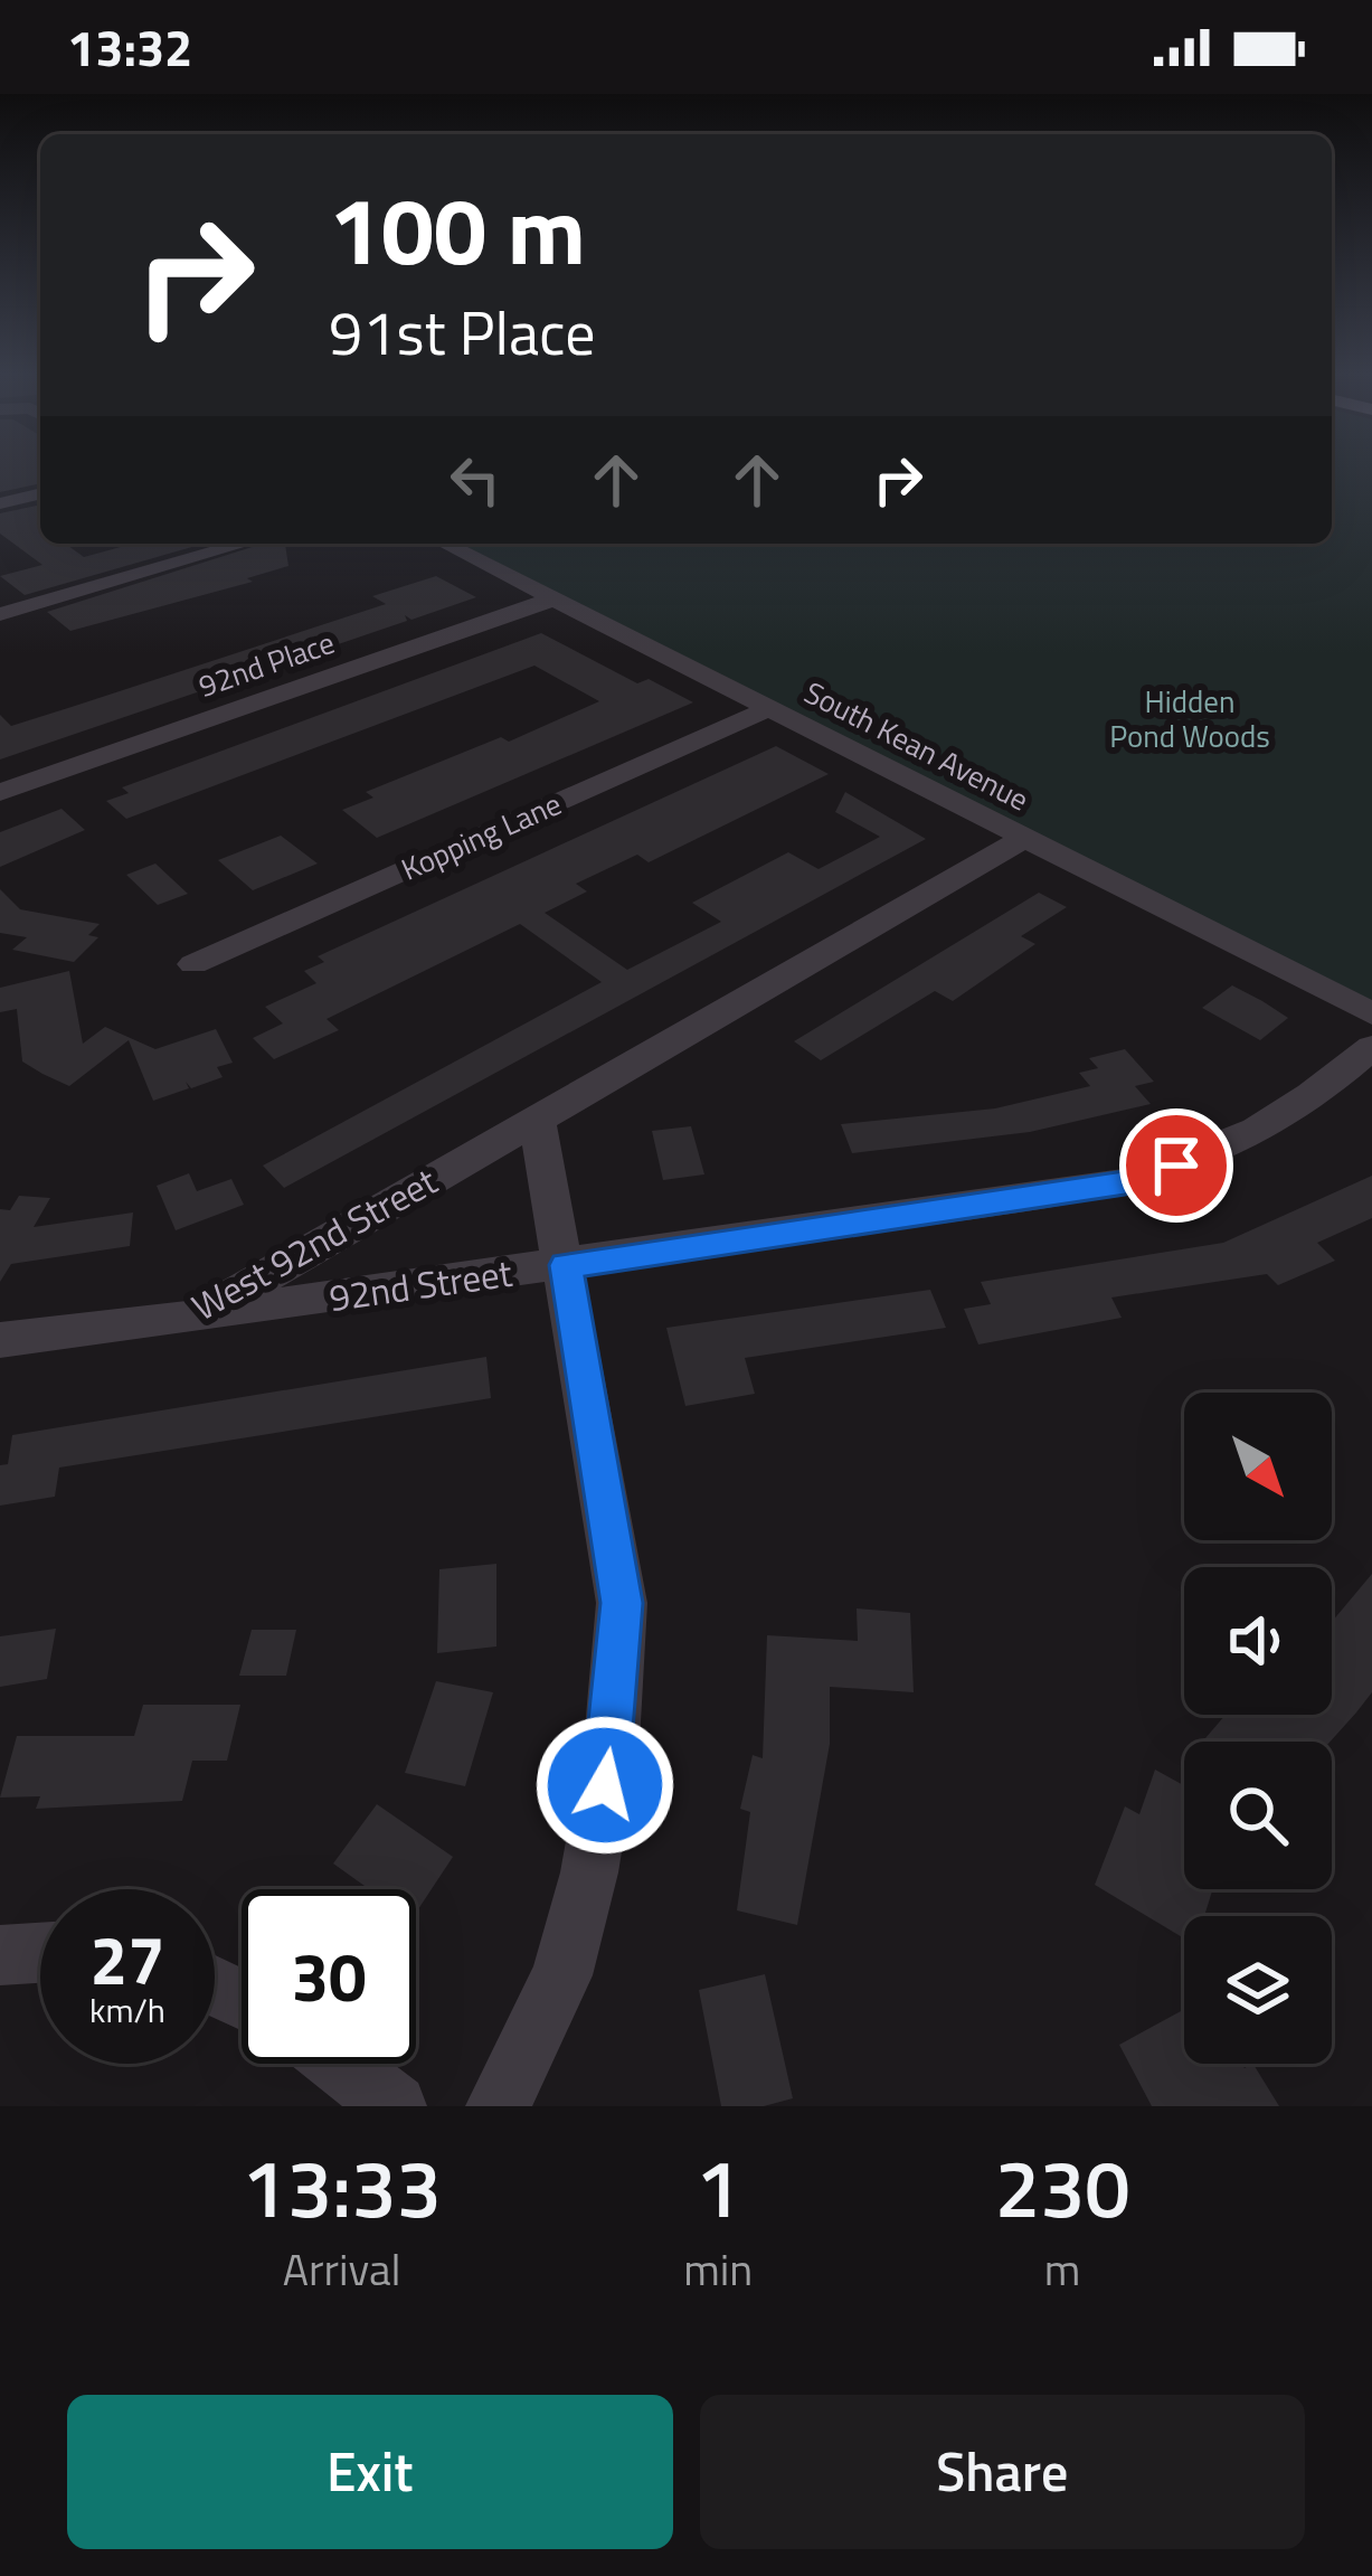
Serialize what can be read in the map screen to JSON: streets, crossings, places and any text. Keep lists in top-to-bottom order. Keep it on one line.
{"streets":{"street":["92nd Place","South Kean Avenue","Kopping Lane","West 92nd Street","92nd Street"]},"crossings":[["92nd Place","South Kean Avenue"],["South Kean Avenue","Kopping Lane"],["South Kean Avenue","West 92nd Street"],["West 92nd Street","92nd Street"]],"parks":["Hidden Pond Woods"],"north":"bottom right","page":{"status":"13:32","turn":["100 m","91st Place"],"speed":"27 km/h","limit":"30","eta":["13:33","Arrival","1","min","230","m"],"buttons":["Exit","Share"]}}
